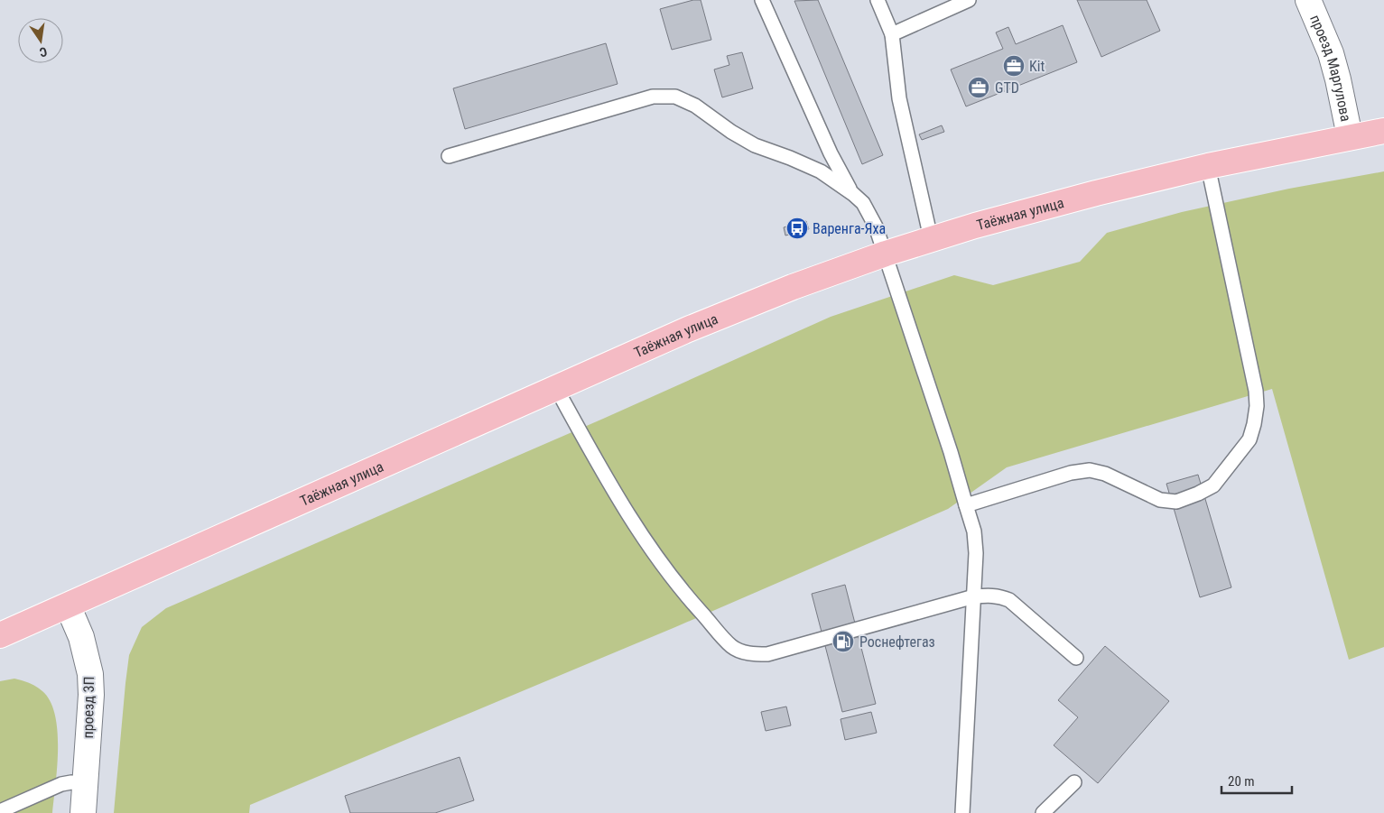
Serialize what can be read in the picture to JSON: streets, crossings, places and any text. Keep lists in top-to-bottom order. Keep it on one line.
{"streets":{"highway":["Таёжная улица"],"street":["проезд Маргулова","проезд 3П"]},"crossings":[["проезд Маргулова","Таёжная улица"],["Таёжная улица","проезд 3П"]],"places":{"office":["Kit","GTD"],"bus stop":["Варенга-Яха"],"fuel station":["Роснефтегаз"]},"scale_bar":"20 m","north":"bottom"}
